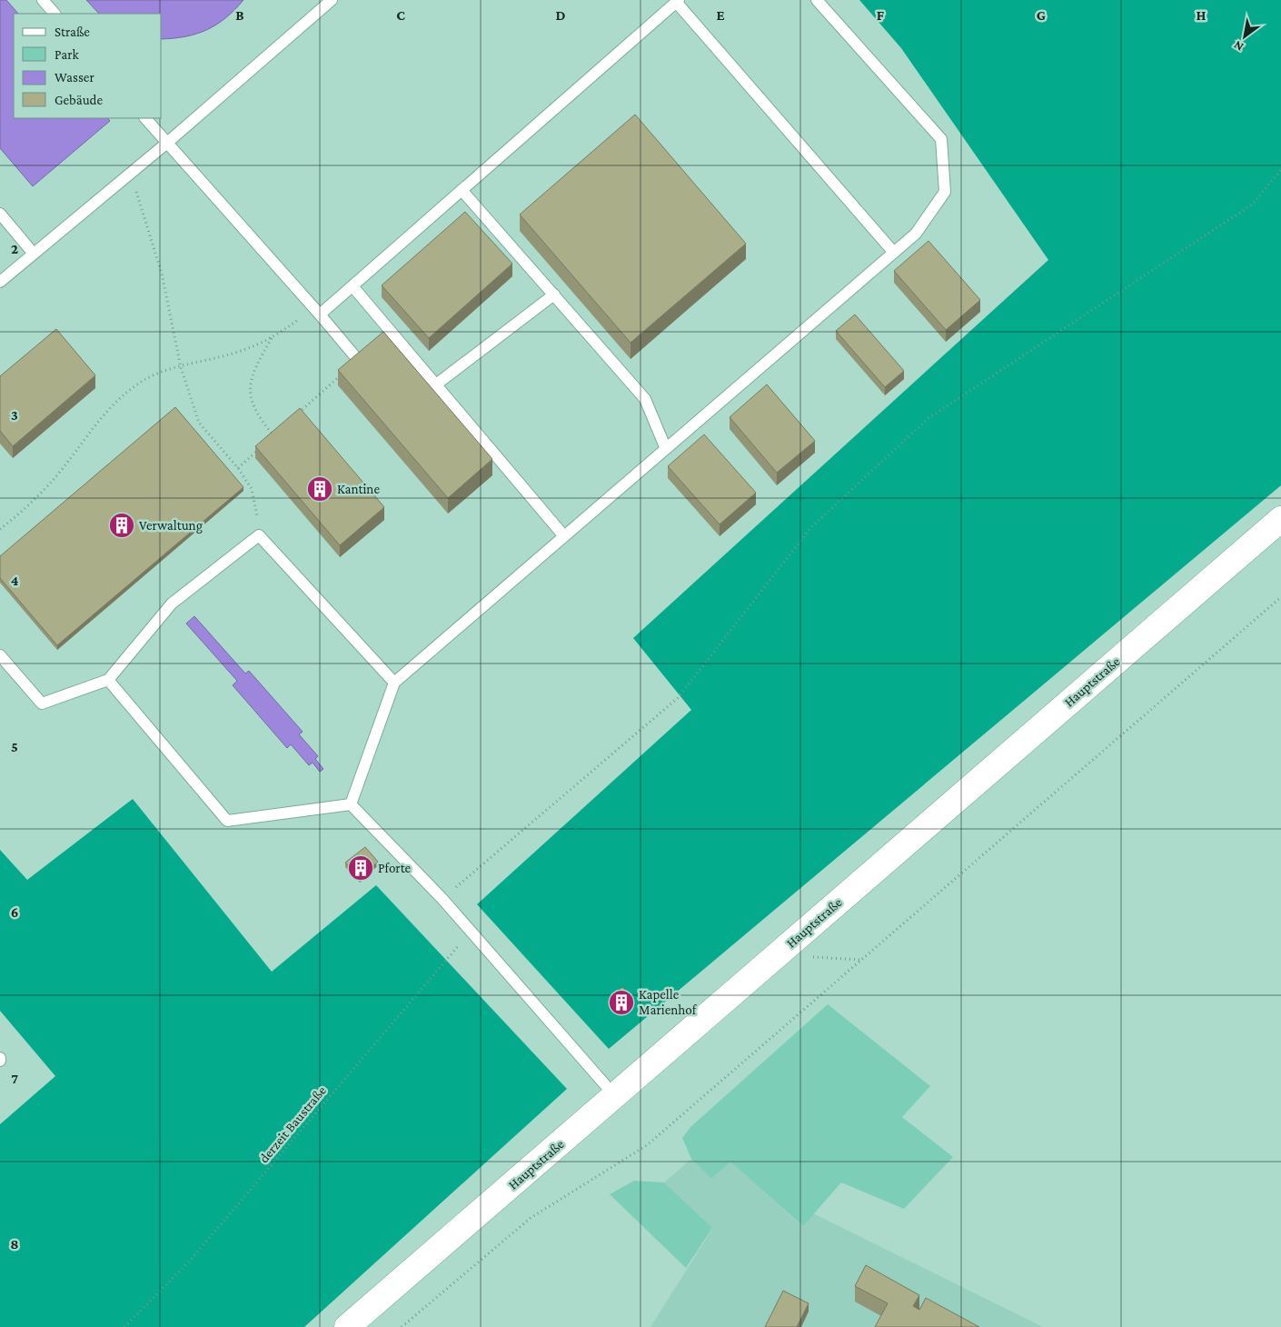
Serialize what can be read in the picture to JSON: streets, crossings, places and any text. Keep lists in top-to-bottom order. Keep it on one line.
{"streets":{"main road":["Hauptstraße"],"path":["derzeit Baustraße"]},"places":{"building":["Kantine","Verwaltung","Pforte","Kapelle Marienhof"]},"legend":["Straße","Park","Wasser","Gebäude"],"north":"bottom left","grid":{"columns":["B","C","D","E","F","G","H"],"rows":["2","3","4","5","6","7","8"]}}
